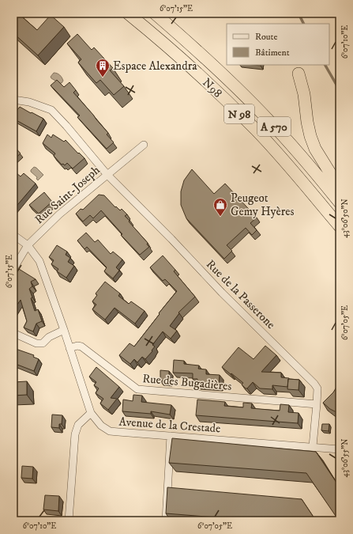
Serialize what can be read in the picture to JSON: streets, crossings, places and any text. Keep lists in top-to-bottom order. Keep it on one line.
{"streets":{"highway":["N98","N 98","A 570"],"street":["Rue Saint-Joseph","Rue de la Passerone","Rue des Bugadières","Avenue de la Crestade"]},"crossings":[["Rue Saint-Joseph","Rue de la Passerone"],["Rue Saint-Joseph","Avenue de la Crestade"],["Rue de la Passerone","Rue des Bugadières"],["Rue de la Passerone","Avenue de la Crestade"],["Rue des Bugadières","Avenue de la Crestade"]],"places":{"building":["Espace Alexandra"],"shop":["Peugeot Gemy Hyères"]},"legend":["Route","Bâtiment"],"coordinates":["6°07'15\"E","6°07'10\"E","43°06'50\"N","6°07'05\"E","43°06'55\"N"]}
